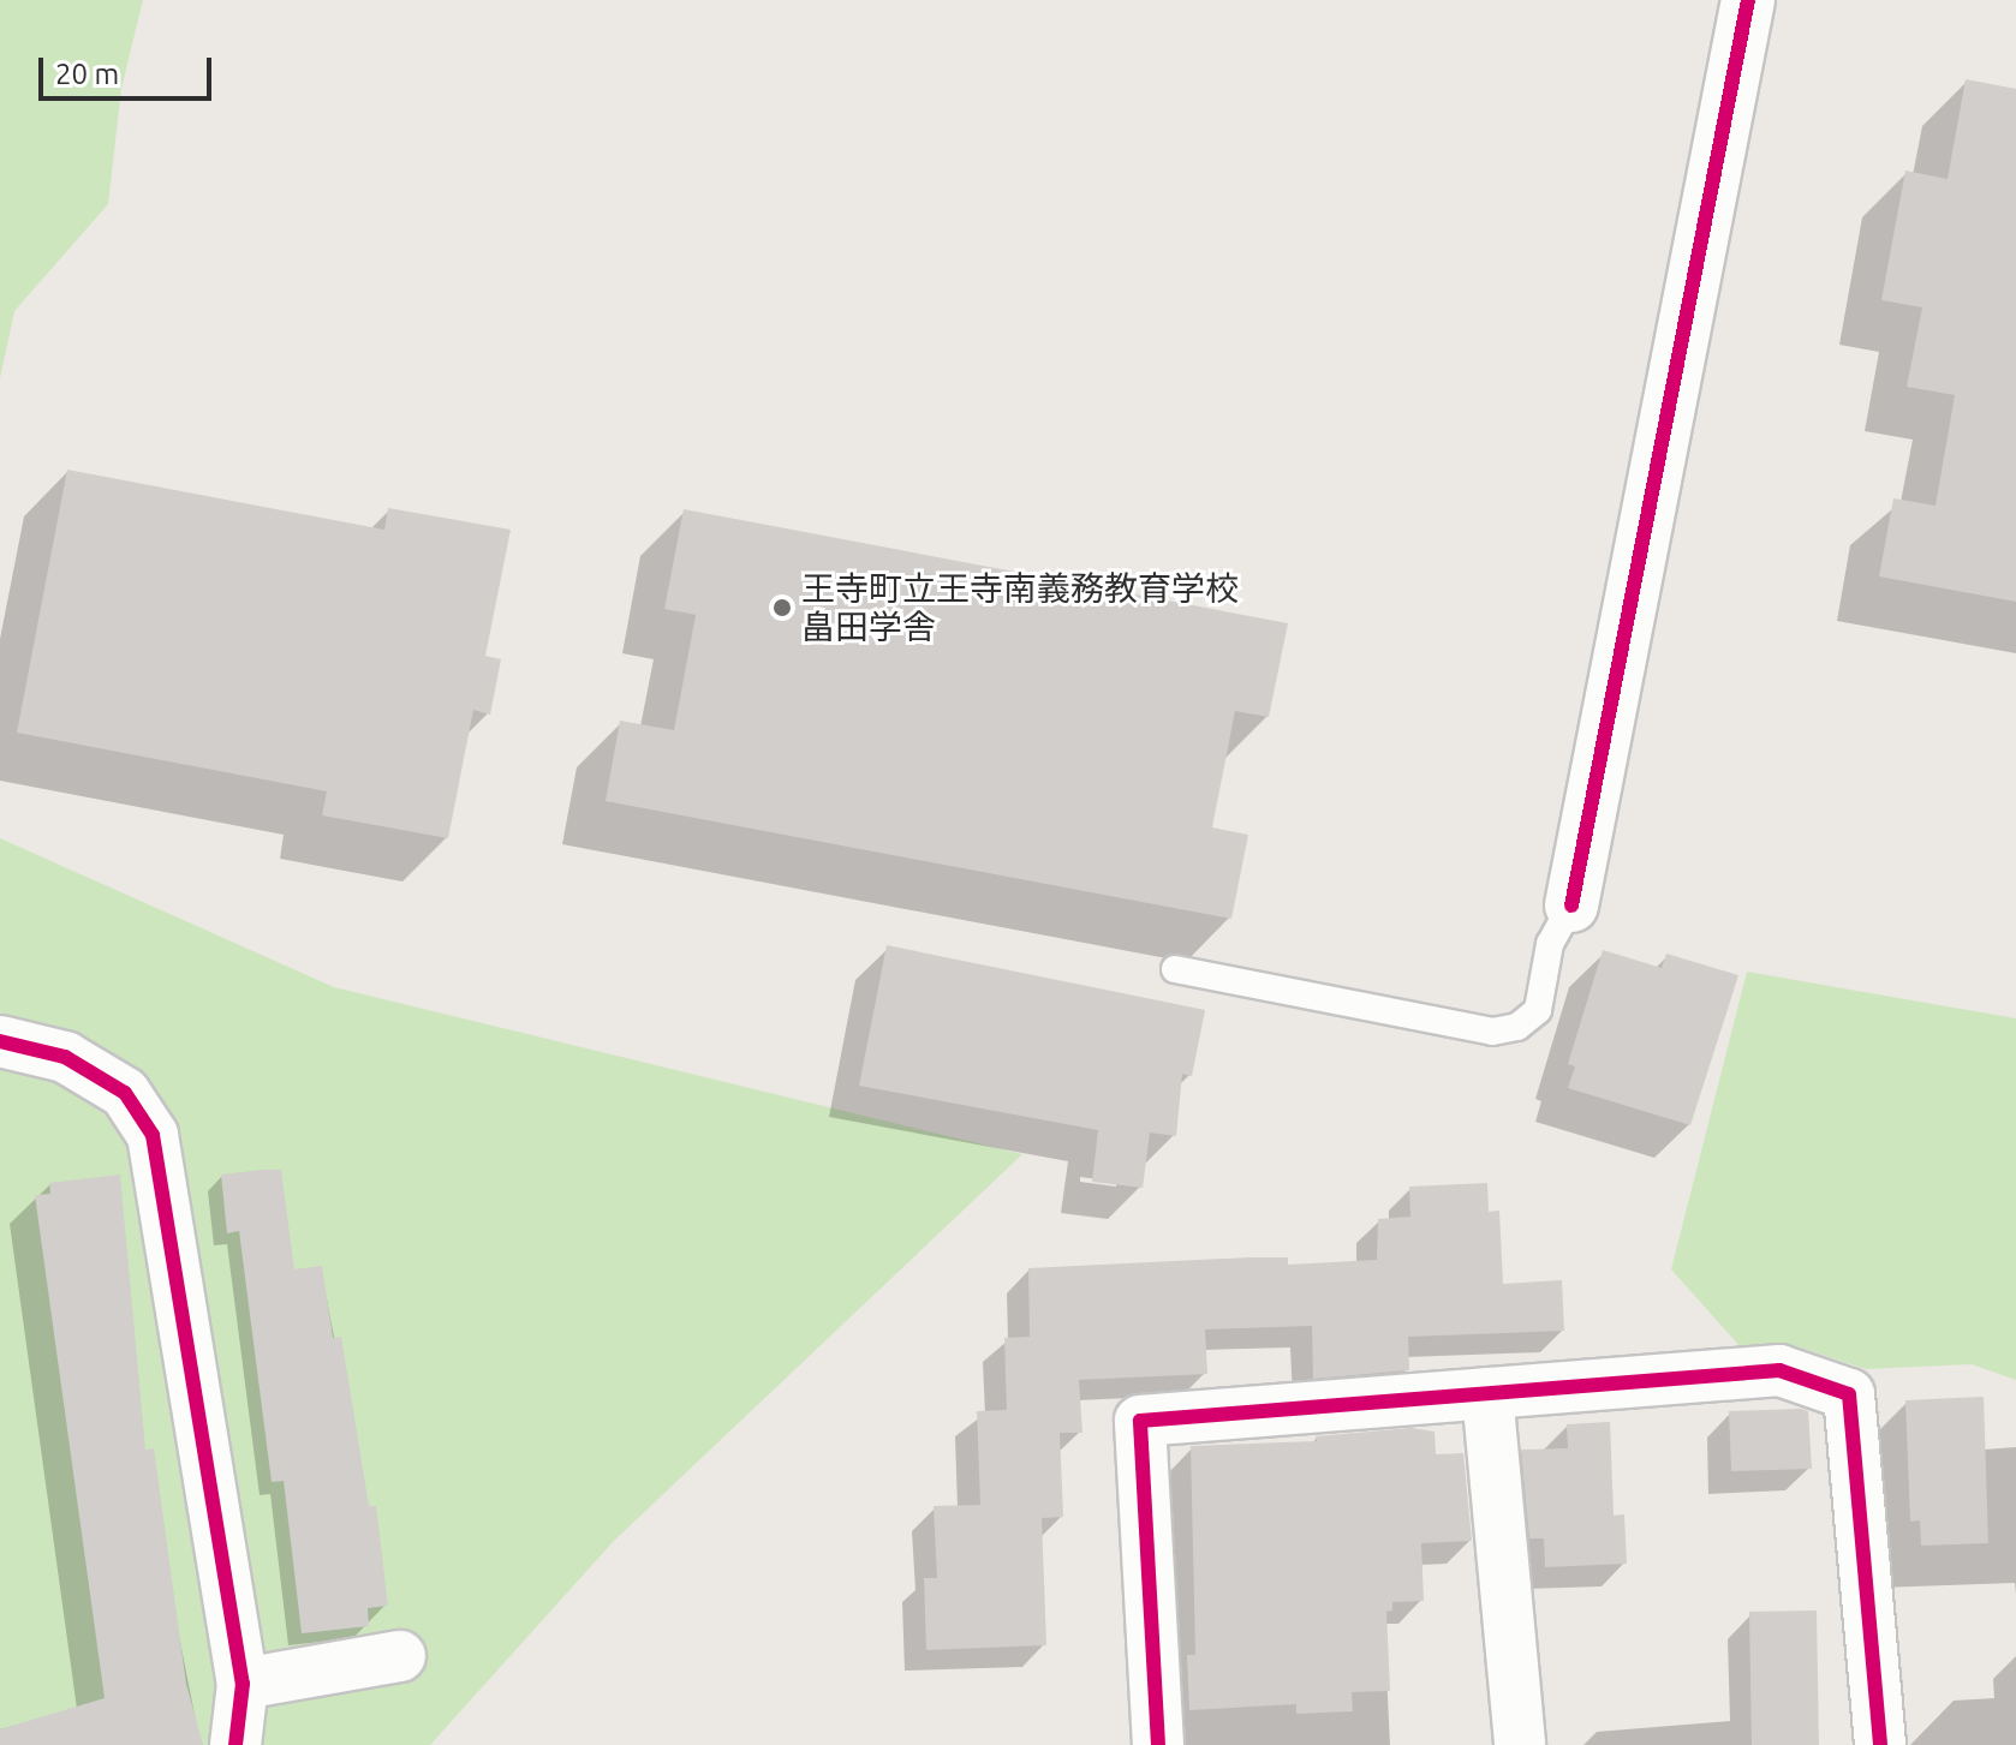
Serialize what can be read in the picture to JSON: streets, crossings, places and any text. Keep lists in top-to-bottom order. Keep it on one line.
{"places":["王寺町立王寺南義務教育学校 畠田学舎"],"scale_bar":"20 m"}
